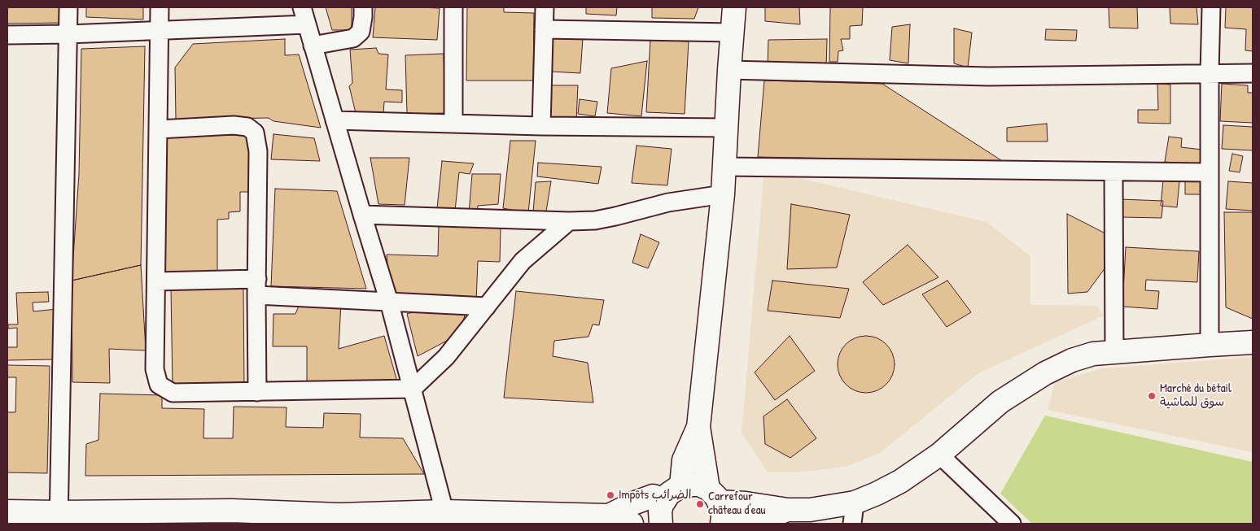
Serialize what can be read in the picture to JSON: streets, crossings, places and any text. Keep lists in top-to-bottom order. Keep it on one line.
{"places":["Marché du bétail سوق للماشية","Impôts الضرائب","Carrefour château d'eau"]}
